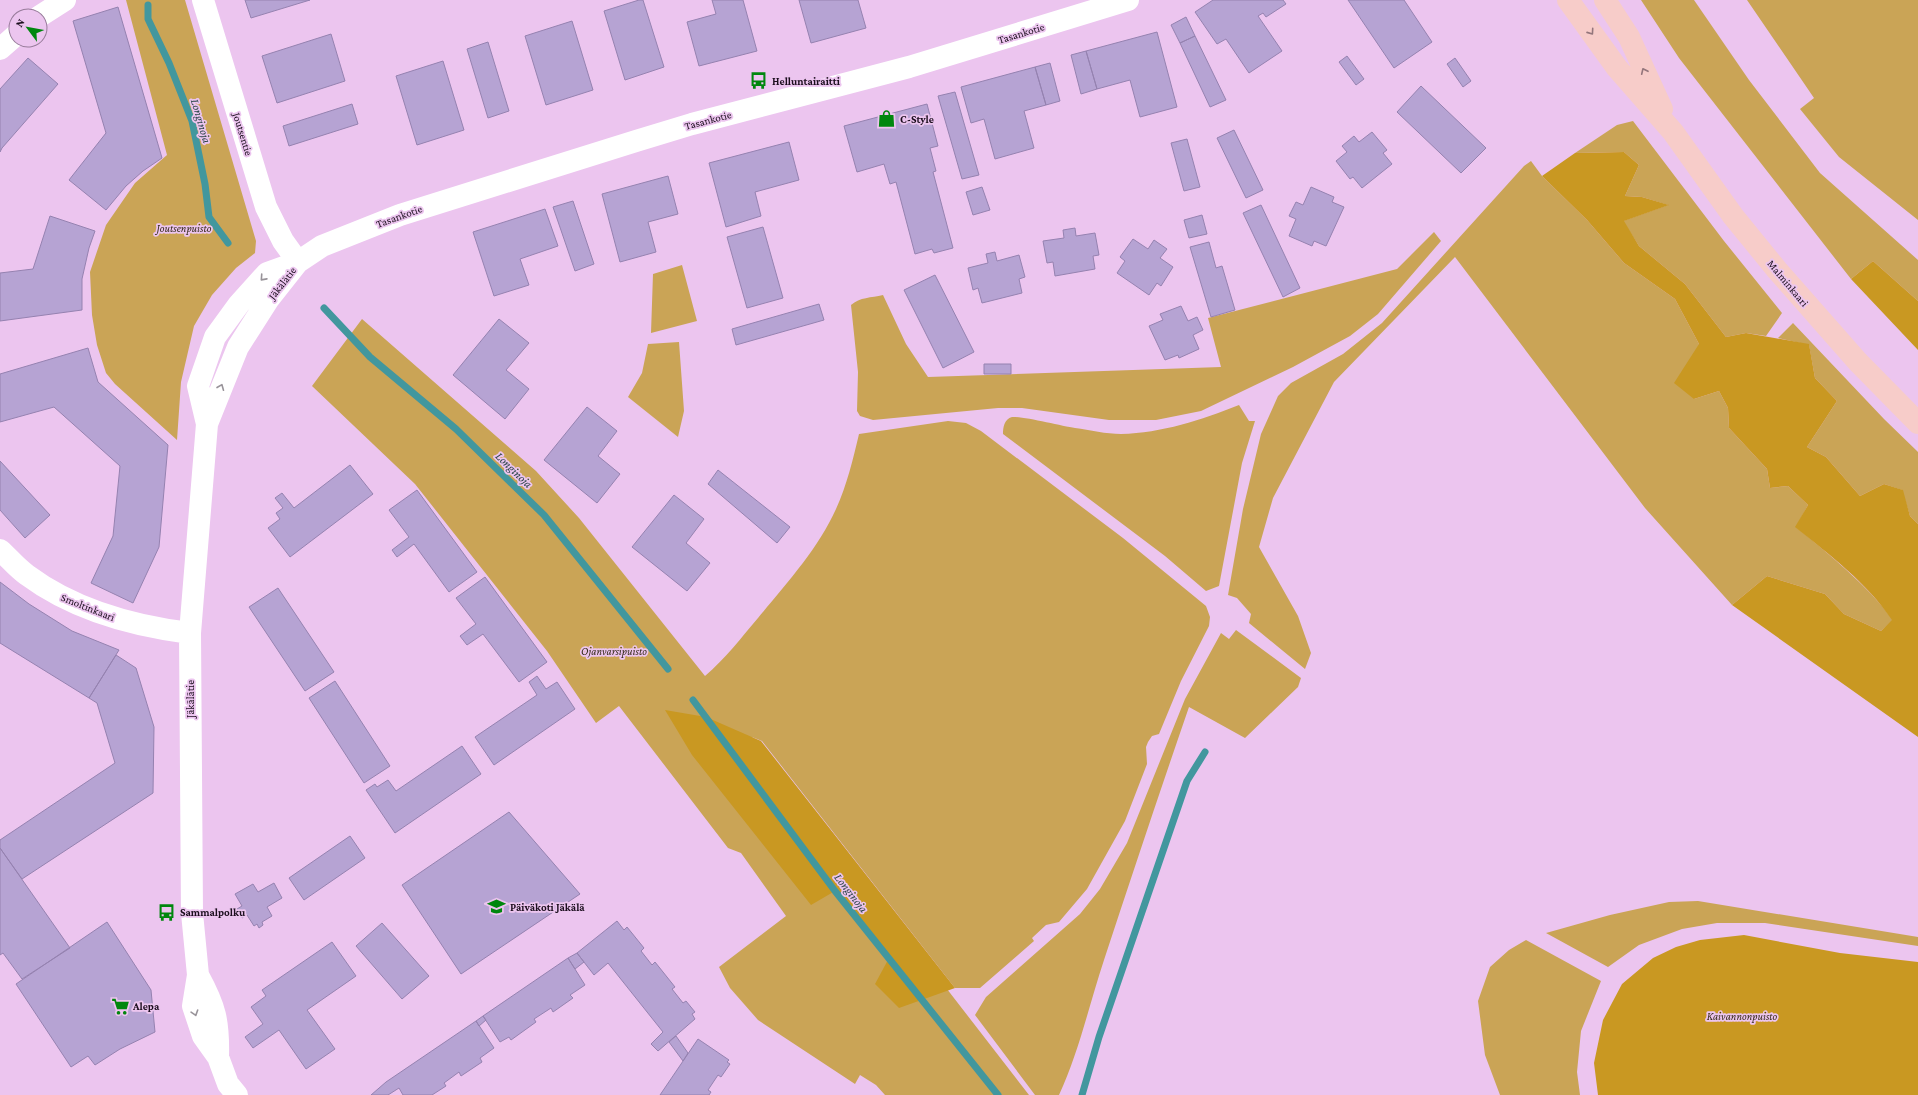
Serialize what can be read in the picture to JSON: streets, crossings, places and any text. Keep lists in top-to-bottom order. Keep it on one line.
{"streets":{"main road":["Malminkaari"],"street":["Tasankotie","Joutsentie","Jäkälätie","Smoltinkaari"]},"crossings":[["Tasankotie","Joutsentie"],["Tasankotie","Jäkälätie"],["Joutsentie","Jäkälätie"],["Jäkälätie","Smoltinkaari"]],"water":["Longinoja"],"parks":["Joutsenpuisto","Ojanvarsipuisto","Kaivannonpuisto"],"places":{"bus stop":["Helluntairaitti","Sammalpolku"],"shop":["C-Style"],"school or university":["Päiväkoti Jäkälä"],"supermarket":["Alepa"]},"north":"top left"}
